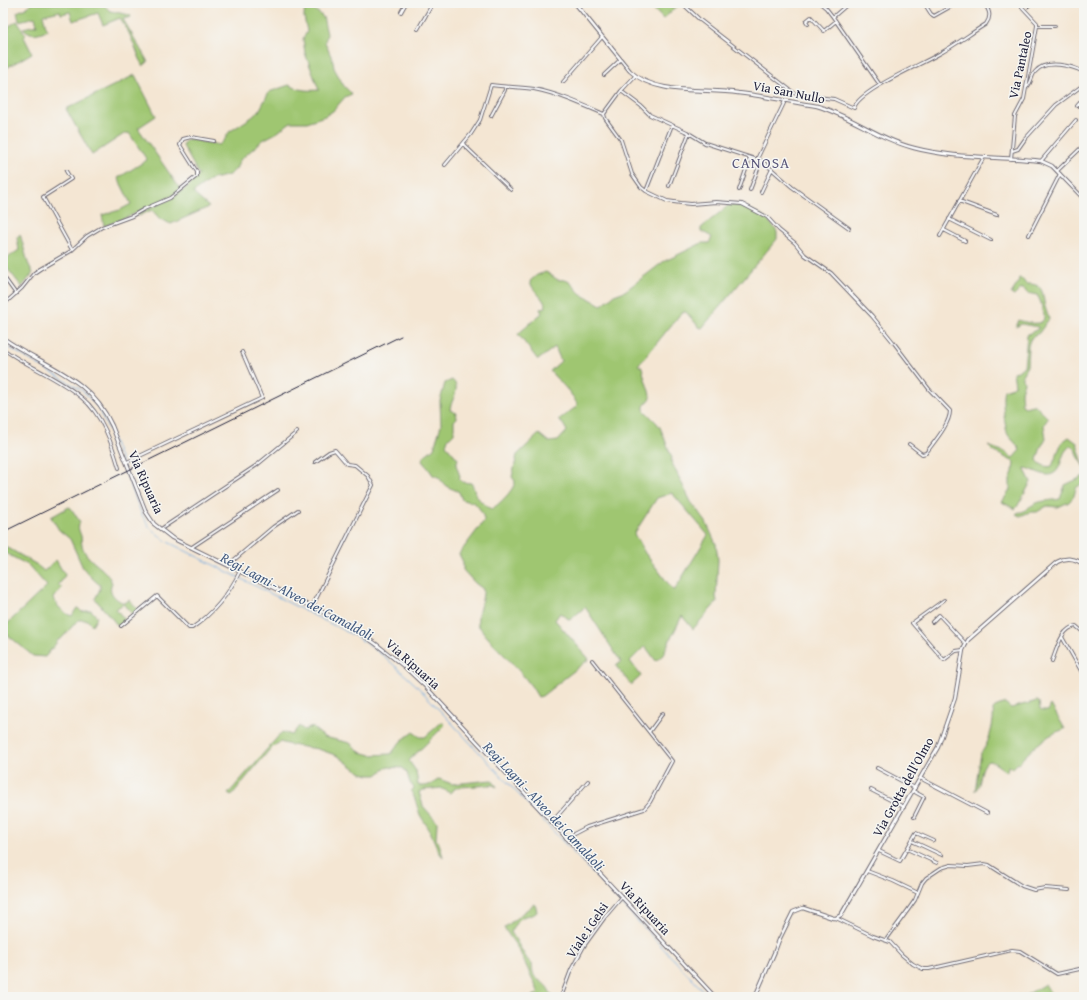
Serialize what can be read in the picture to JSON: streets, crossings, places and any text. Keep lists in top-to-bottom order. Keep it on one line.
{"streets":{"street":["Via Pantaleo","Via San Nullo","Via Ripuaria","Via Grotta dell'Olmo","Viale i Gelsi"]},"crossings":[["Via Pantaleo","Via San Nullo"],["Via Ripuaria","Viale i Gelsi"]],"districts":["CANOSA"],"water":["Regi Lagni - Alveo dei Camaldoli"]}
